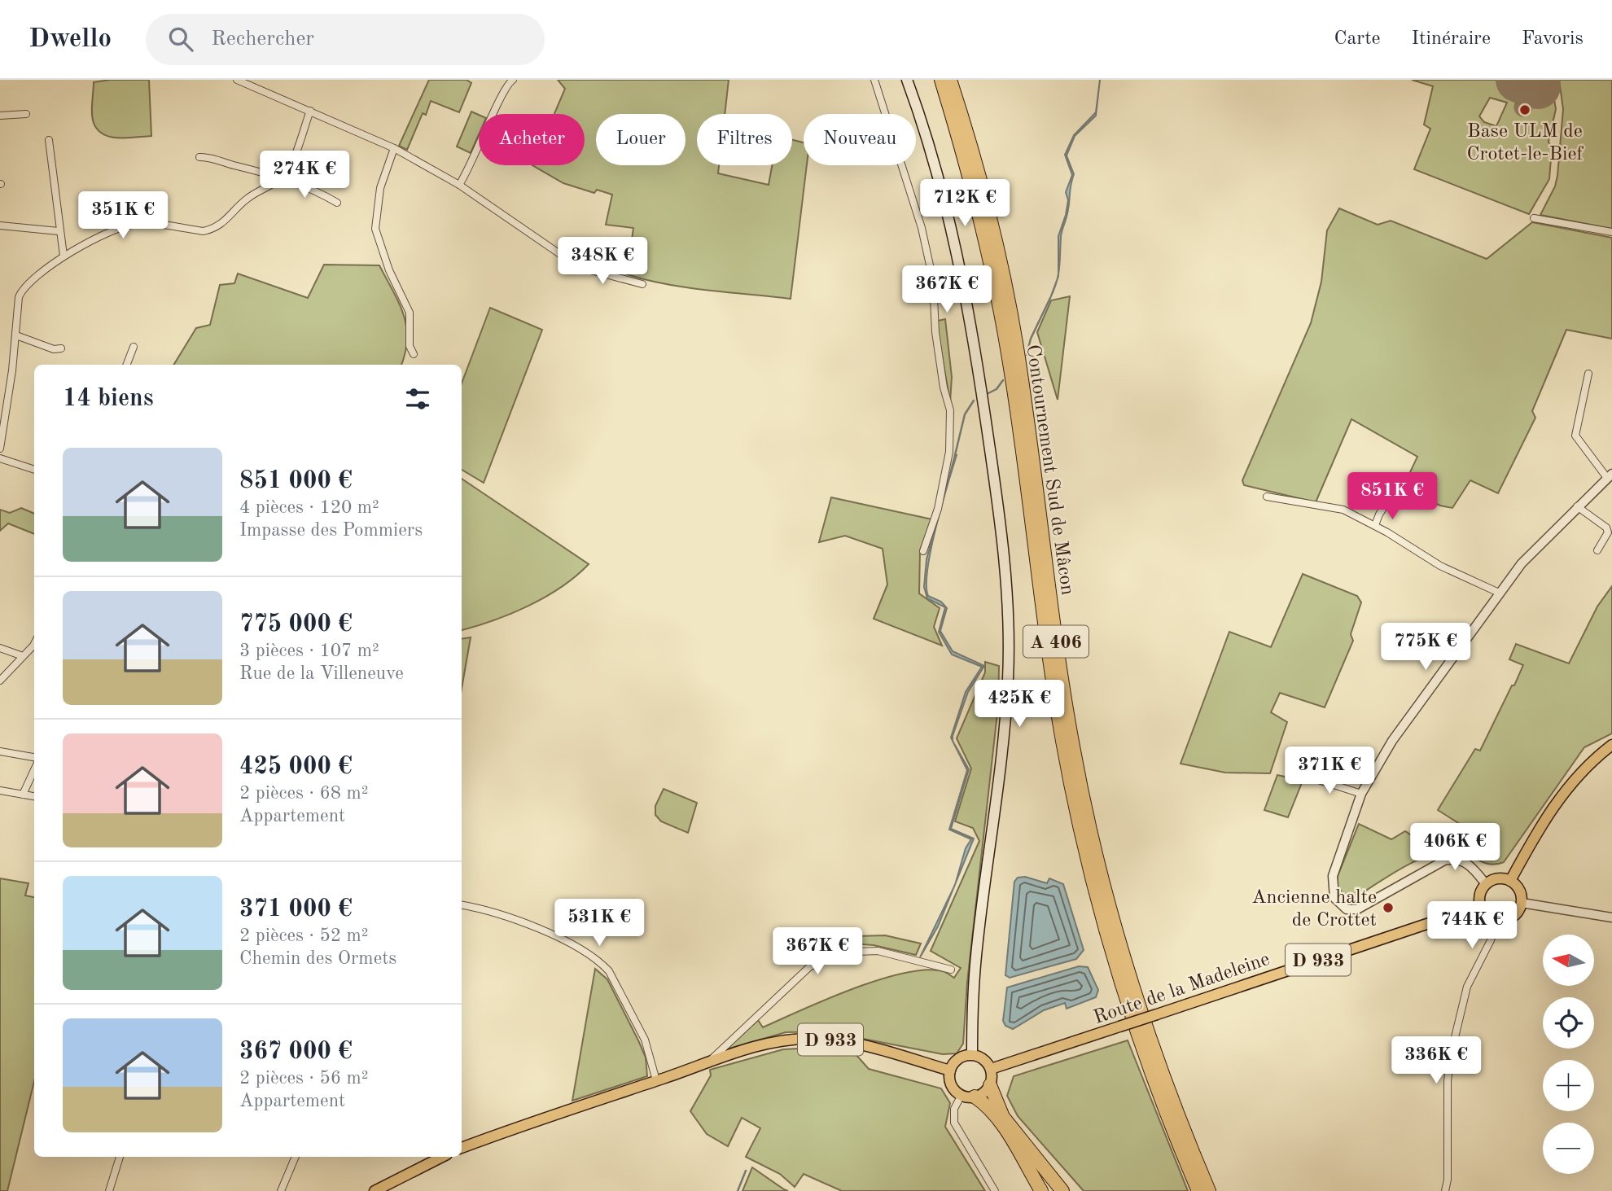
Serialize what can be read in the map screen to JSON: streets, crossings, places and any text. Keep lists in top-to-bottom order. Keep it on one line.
{"streets":{"highway":["Contournement Sud de Mâcon","A 406"],"main road":["D 933","Route de la Madeleine"]},"crossings":[["D 933","Route de la Madeleine"]],"places":["Base ULM de Crotet-le-Bief","Ancienne halte de Crottet"],"north":"left","page":{"header":"Dwello","search":"Rechercher","nav":["Carte","Itinéraire","Favoris"],"chip":["Acheter","Louer","Filtres","Nouveau"],"price":["274K €","712K €","351K €","348K €","367K €","851K €","775K €","425K €","371K €","406K €","531K €","744K €","367K €","336K €"],"heading":"14 biens","list":[{"name":"851 000 €","note":"4 pièces · 120 m² · Impasse des Pommiers"},{"name":"775 000 €","note":"3 pièces · 107 m² · Rue de la Villeneuve"},{"name":"425 000 €","note":"2 pièces · 68 m² · Appartement"},{"name":"371 000 €","note":"2 pièces · 52 m² · Chemin des Ormets"},{"name":"367 000 €","note":"2 pièces · 56 m² · Appartement"}],"map_buttons":["+","−"]}}
